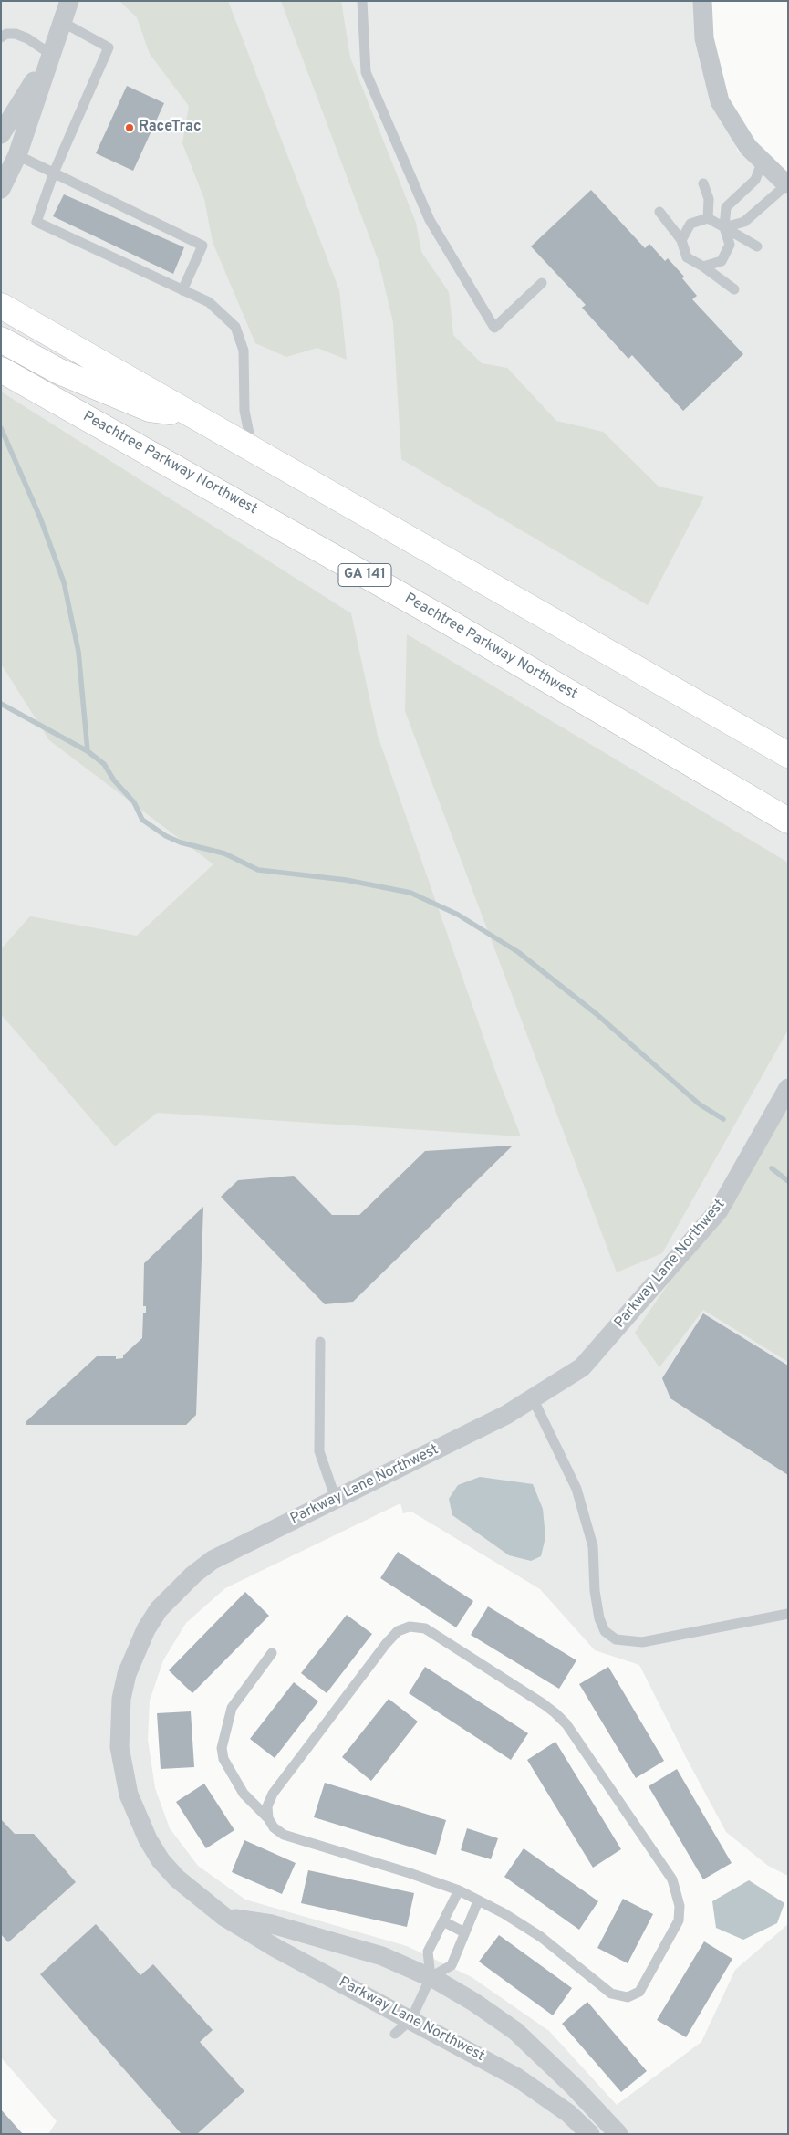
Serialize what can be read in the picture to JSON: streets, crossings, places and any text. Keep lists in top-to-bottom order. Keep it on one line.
{"streets":{"highway":["Peachtree Parkway Northwest","GA 141"],"street":["Parkway Lane Northwest"]},"places":["RaceTrac"]}
